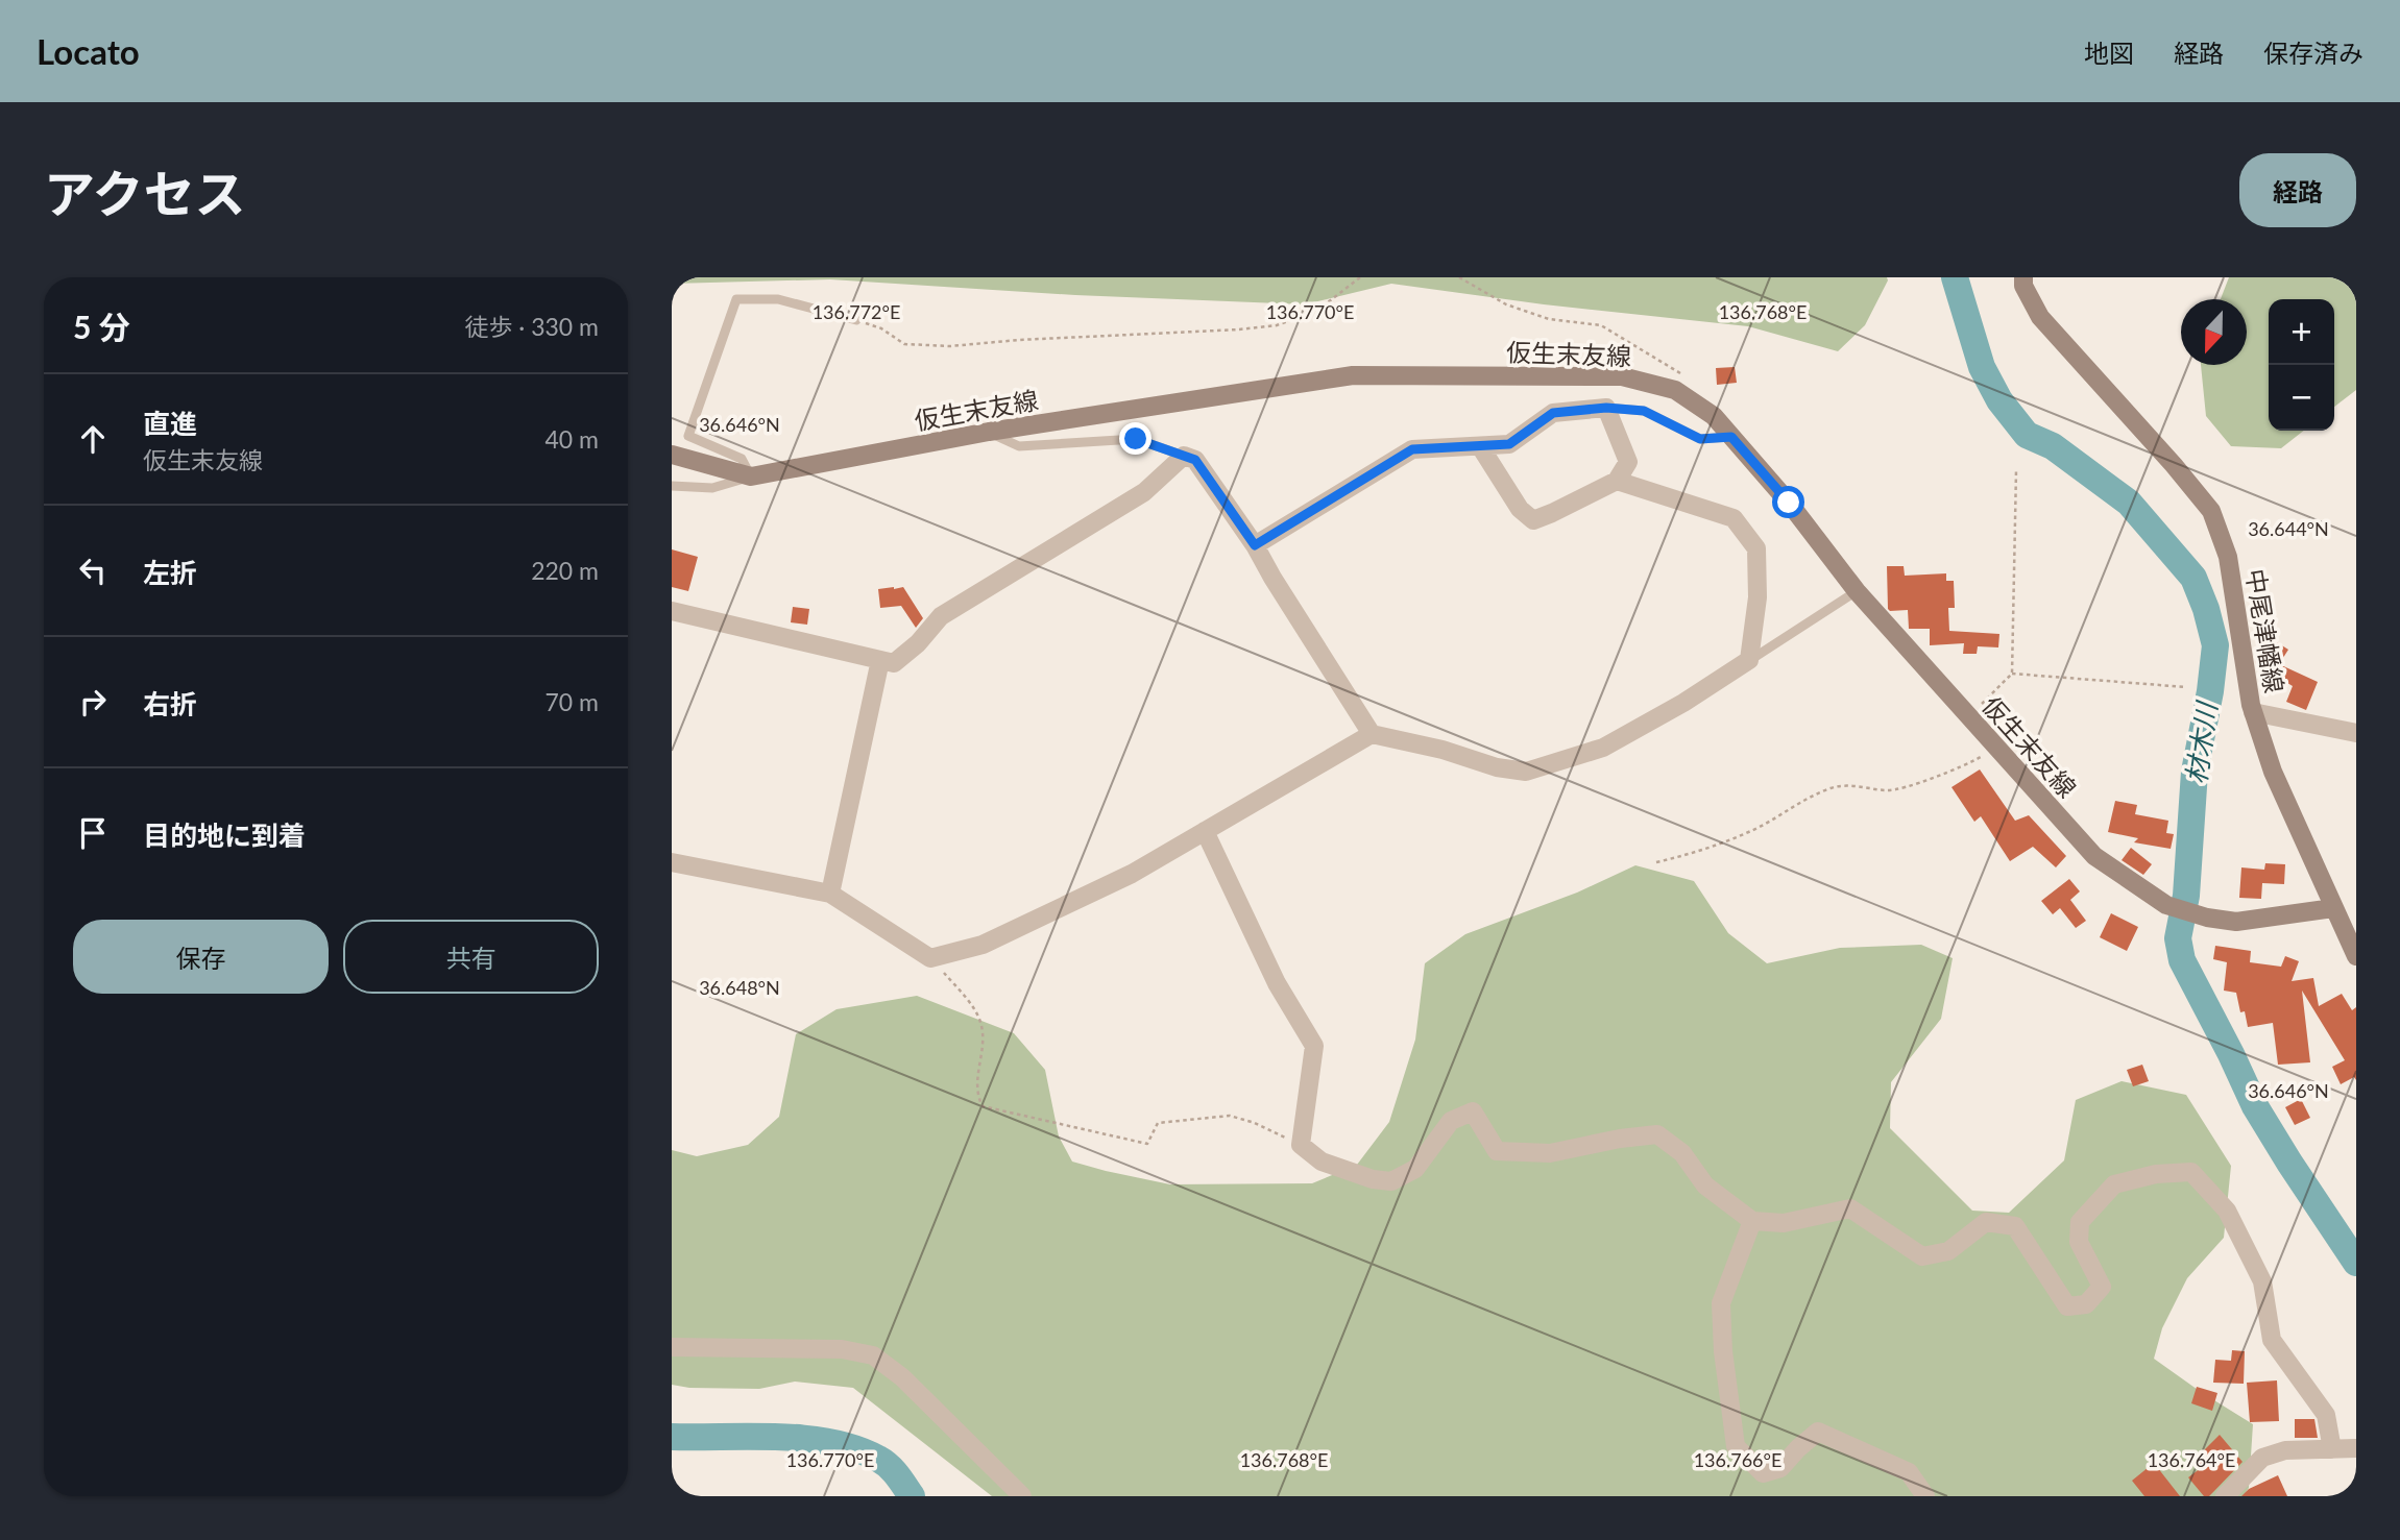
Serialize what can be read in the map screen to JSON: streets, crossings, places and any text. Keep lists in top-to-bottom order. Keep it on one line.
{"streets":{"main road":["仮生末友線","中尾津幡線"]},"crossings":[["仮生末友線","中尾津幡線"]],"water":["材木川"],"north":"bottom","page":{"header":"Locato","nav":["地図","経路","保存済み"],"title":"アクセス","buttons":["経路",["保存","共有"]],"heading":["5 分","徒歩 · 330 m"],"map_buttons":["+","−"],"list":[["直進","仮生末友線","40 m"],["左折","220 m"],["右折","70 m"],"目的地に到着"]},"coordinates":["136.770°E","136.768°E","136.772°E","36.646°N","36.644°N","36.648°N","136.766°E","136.764°E"]}
